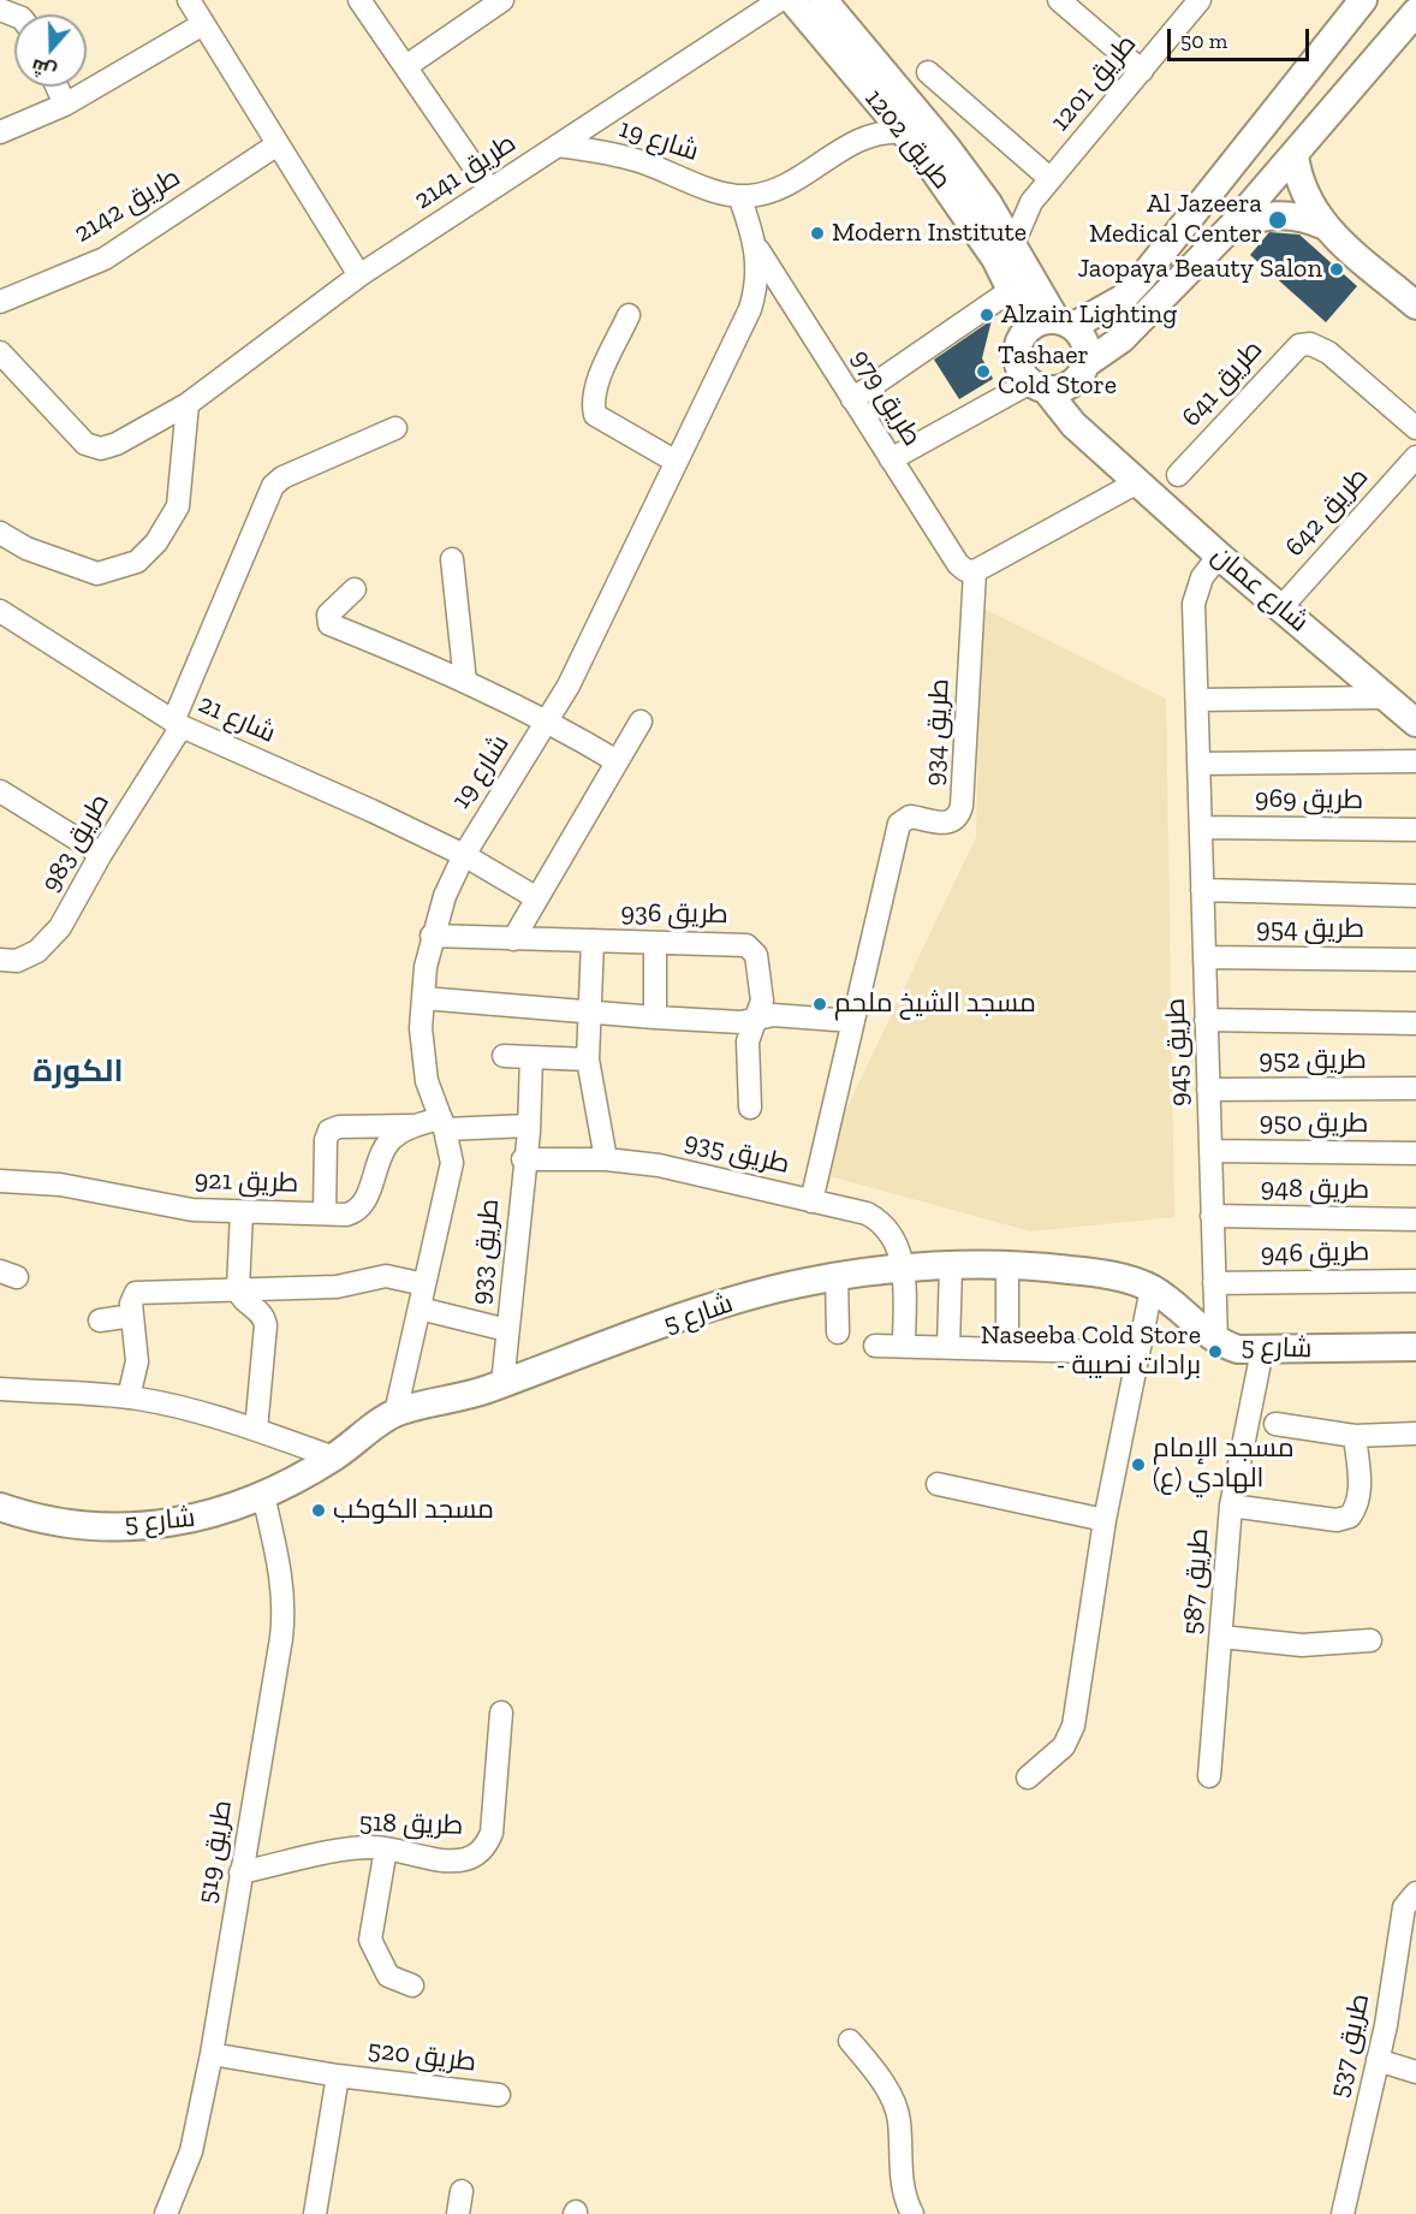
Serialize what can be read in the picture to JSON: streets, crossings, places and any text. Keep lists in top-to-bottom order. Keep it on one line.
{"streets":{"street":["طريق 1201","طريق 1202","شارع 19","طريق 2141","طريق 2142","طريق 641","طريق 979","طريق 642","شارع عمان","شارع 21","طريق 934","طريق 969","طريق 983","طريق 936","طريق 954","طريق 945","طريق 952","طريق 950","طريق 935","طريق 921","طريق 948","طريق 933","طريق 946","شارع 5","طريق 587","طريق 518","طريق 519","طريق 537","طريق 520"]},"crossings":[["طريق 1201","طريق 1202"],["طريق 1202","شارع عمان"],["شارع 19","طريق 2141"],["شارع 19","طريق 979"],["شارع 19","شارع 21"],["شارع 19","طريق 936"],["شارع 19","طريق 921"],["شارع 19","شارع 5"],["طريق 979","طريق 934"],["طريق 642","شارع عمان"],["شارع عمان","طريق 945"],["شارع 21","طريق 983"],["طريق 934","طريق 935"],["طريق 969","طريق 945"],["طريق 954","طريق 945"],["طريق 945","طريق 952"],["طريق 945","طريق 950"],["طريق 945","طريق 948"],["طريق 945","طريق 946"],["طريق 945","شارع 5"],["طريق 935","طريق 933"],["طريق 935","شارع 5"],["طريق 933","شارع 5"],["شارع 5","طريق 587"],["شارع 5","طريق 519"],["طريق 518","طريق 519"],["طريق 519","طريق 520"]],"districts":["الكورة"],"places":["Al Jazeera Medical Center","Modern Institute","Jaopaya Beauty Salon","Alzain Lighting","Tashaer Cold Store","مسجد الشيخ ملحم","Naseeba Cold Store - برادات نصيبة","مسجد الإمام الهادي (ع)","مسجد الكوكب"],"scale_bar":"50 m","north":"bottom"}
